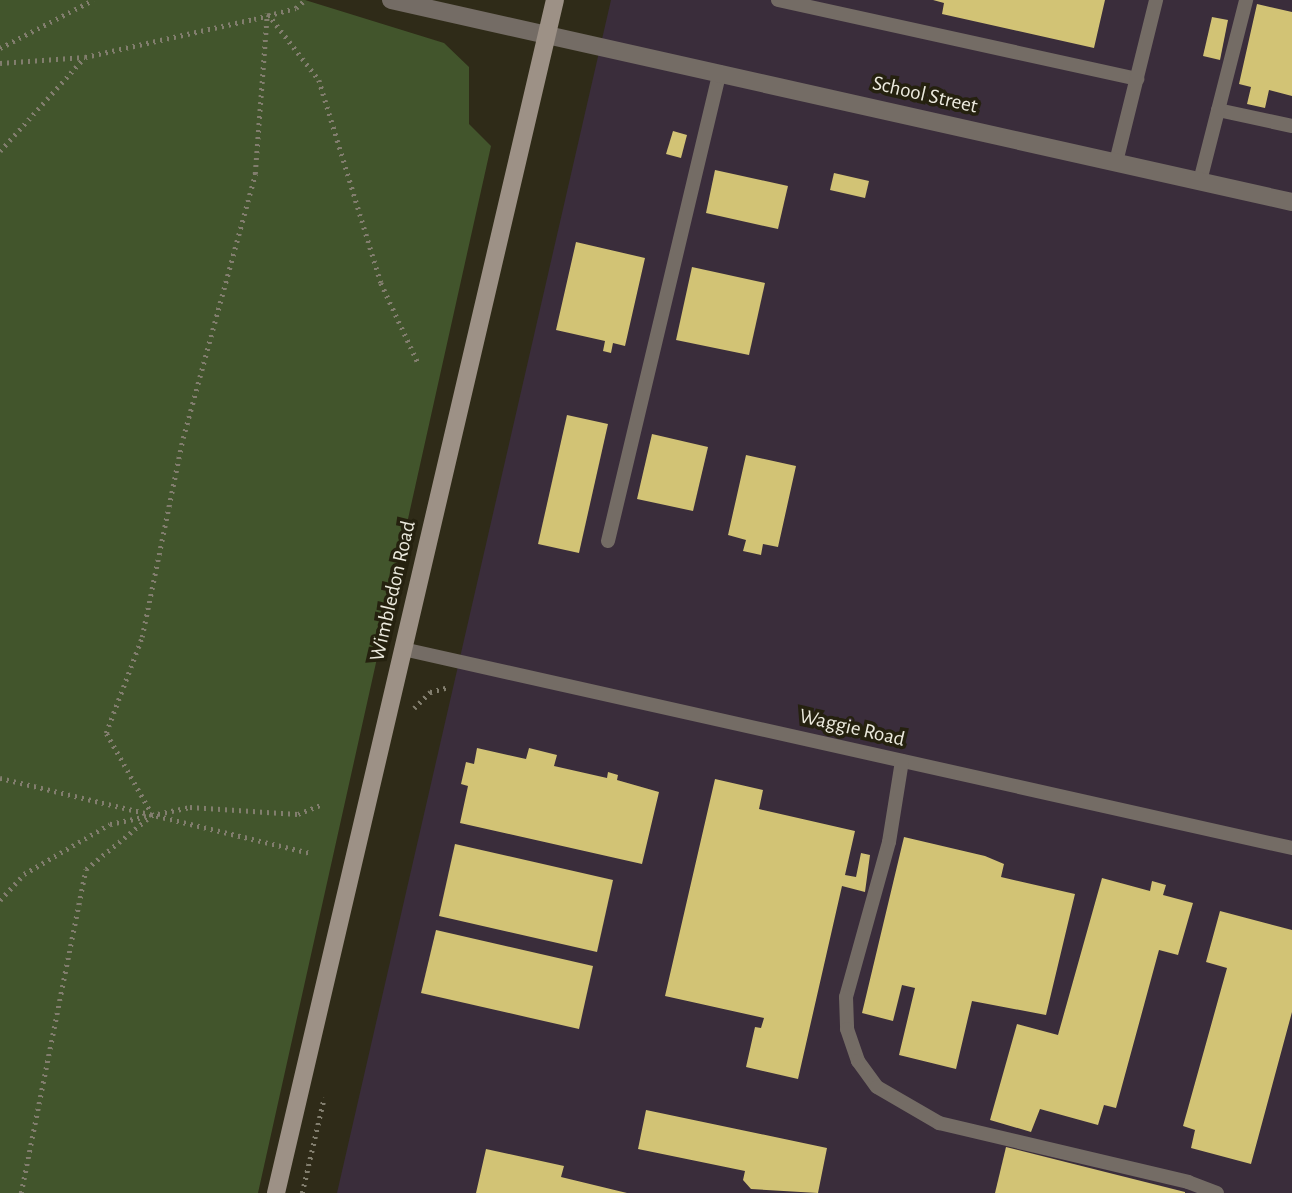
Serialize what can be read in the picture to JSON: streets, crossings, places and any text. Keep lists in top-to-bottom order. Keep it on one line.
{"streets":{"main road":["Wimbledon Road"],"street":["School Street"],"lane":["Waggie Road"]},"crossings":[["School Street","Wimbledon Road"],["Wimbledon Road","Waggie Road"]]}
